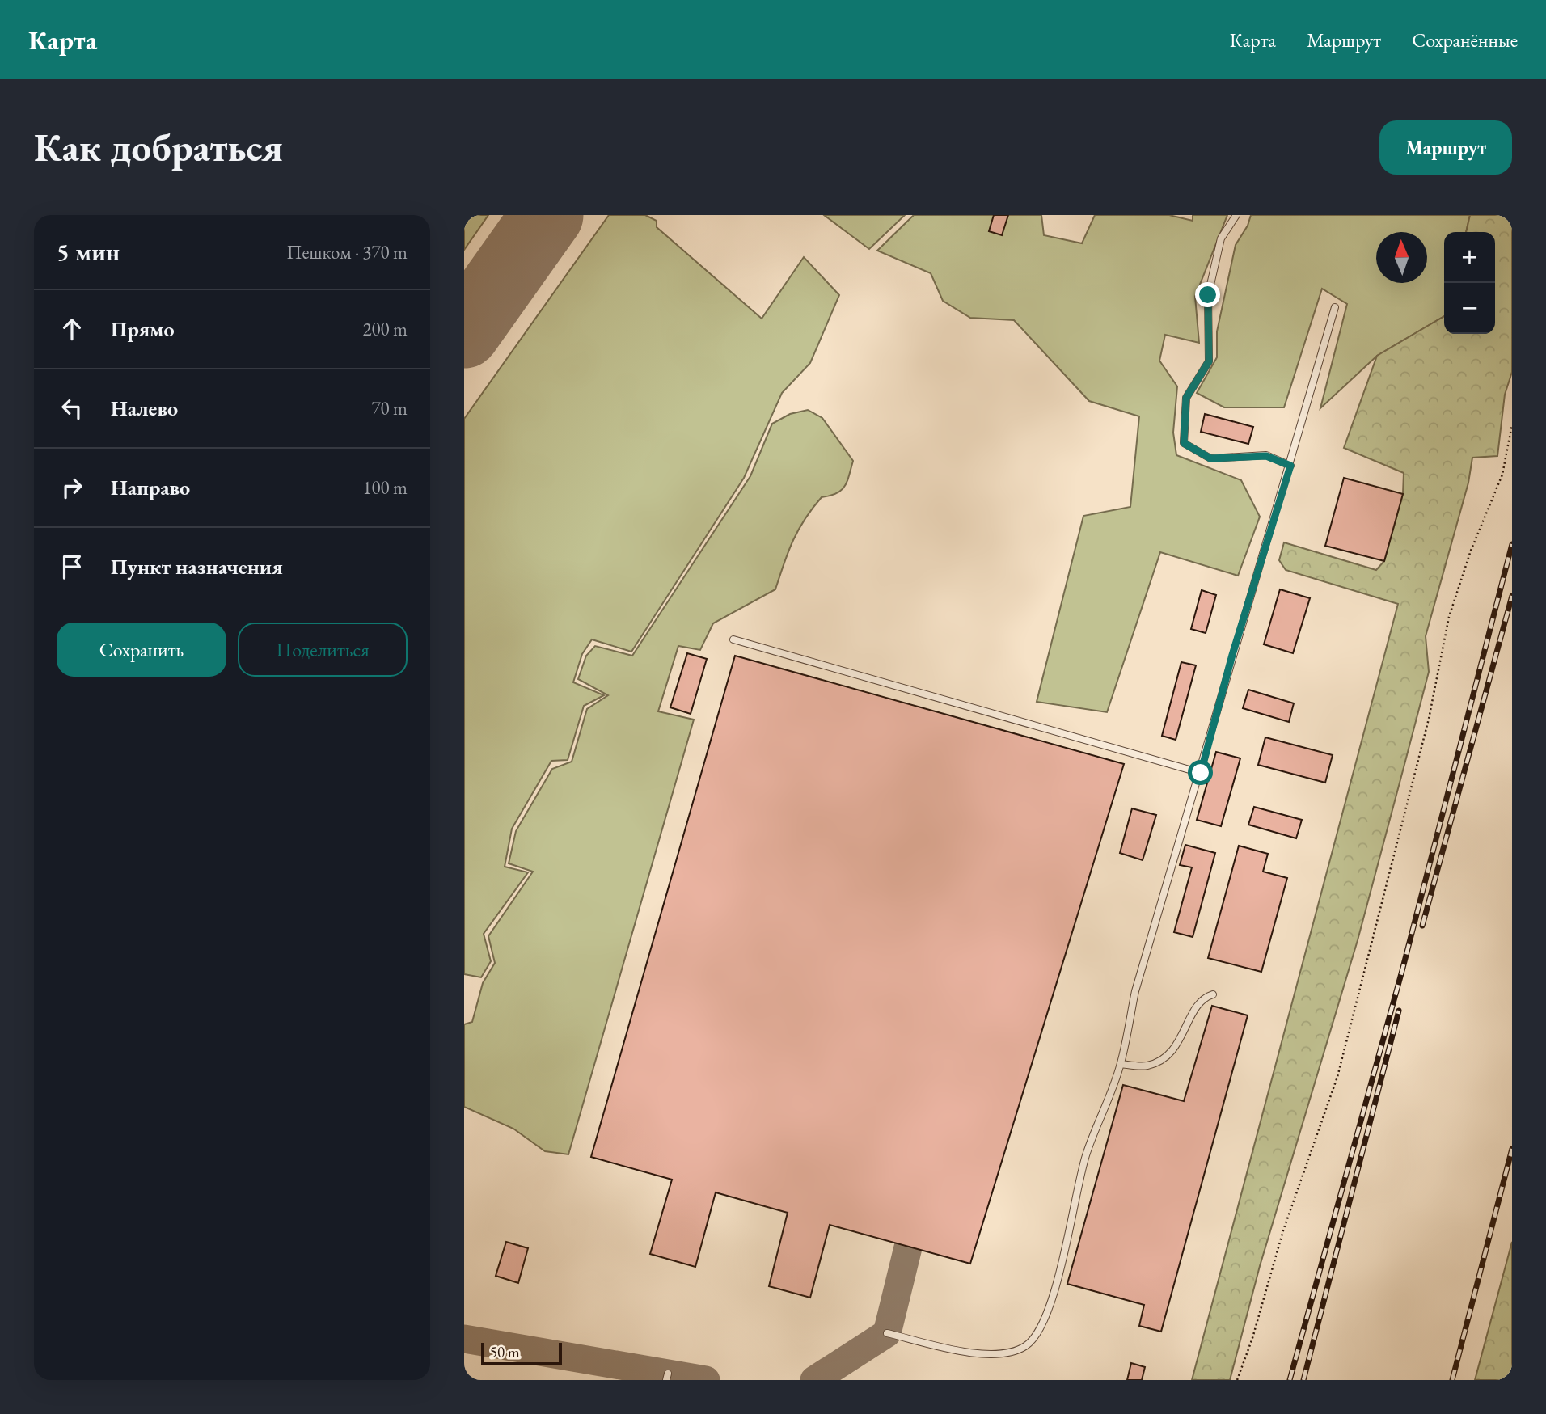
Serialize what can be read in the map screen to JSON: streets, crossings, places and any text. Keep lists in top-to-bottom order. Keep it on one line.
{"scale_bar":"50 m","north":"top","page":{"header":"Карта","nav":["Карта","Маршрут","Сохранённые"],"buttons":["Маршрут",["Сохранить","Поделиться"]],"title":"Как добраться","heading":["5 мин","Пешком · 370 m"],"map_buttons":["+","−"],"list":[["Прямо","200 m"],["Налево","70 m"],["Направо","100 m"],"Пункт назначения"],"scale":"50 m"}}
